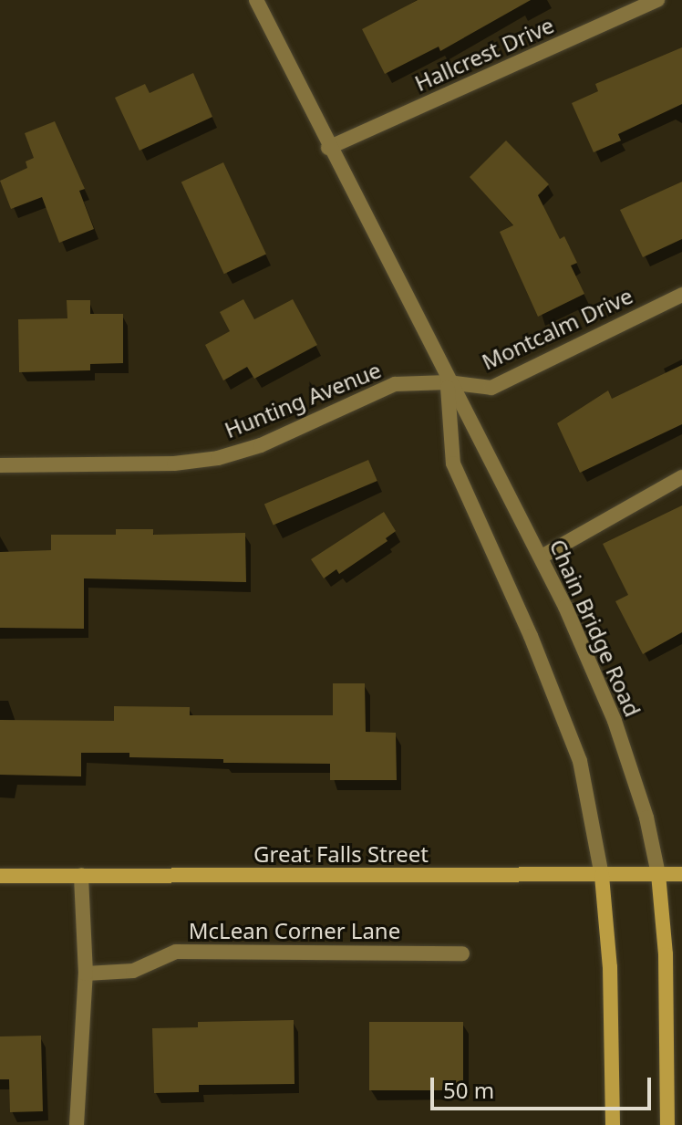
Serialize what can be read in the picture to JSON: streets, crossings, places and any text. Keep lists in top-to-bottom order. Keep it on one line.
{"streets":{"main road":["Chain Bridge Road","Great Falls Street"],"street":["Hallcrest Drive","Montcalm Drive","Hunting Avenue","McLean Corner Lane"]},"crossings":[["Hallcrest Drive","Chain Bridge Road"],["Montcalm Drive","Hunting Avenue"],["Montcalm Drive","Chain Bridge Road"],["Hunting Avenue","Chain Bridge Road"],["Chain Bridge Road","Great Falls Street"]],"scale_bar":"50 m"}
